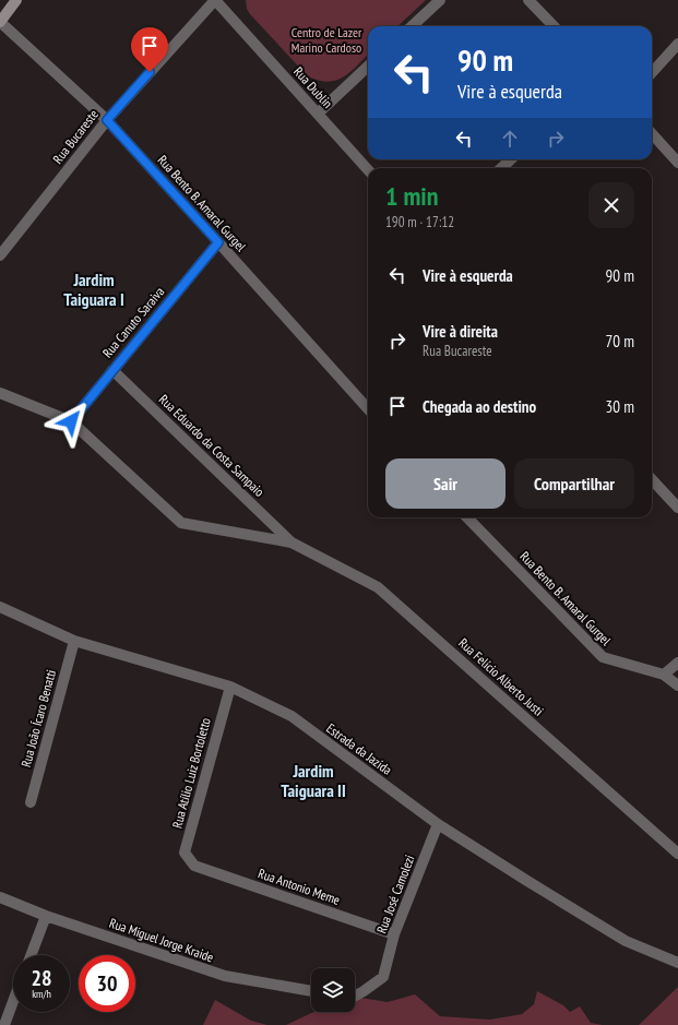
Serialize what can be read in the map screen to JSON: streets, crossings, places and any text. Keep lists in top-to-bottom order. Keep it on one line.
{"streets":{"street":["Rua Dublin","Rua Bucareste","Rua Bento B. Amaral Gurgel","Rua Canuto Saraiva","Rua Eduardo da Costa Sampaio","Rua Felício Alberto Justi","Rua João Ícaro Benatti","Estrada da Jazida","Rua Atílio Luiz Bortoletto","Rua Antonio Meme","Rua José Camolezi","Rua Miguel Jorge Kraide"]},"crossings":[["Rua Dublin","Rua Bucareste"],["Rua Bucareste","Rua Bento B. Amaral Gurgel"],["Rua Bento B. Amaral Gurgel","Rua Canuto Saraiva"],["Rua Canuto Saraiva","Rua Eduardo da Costa Sampaio"],["Rua Eduardo da Costa Sampaio","Rua Felício Alberto Justi"],["Rua João Ícaro Benatti","Estrada da Jazida"],["Estrada da Jazida","Rua Atílio Luiz Bortoletto"],["Estrada da Jazida","Rua José Camolezi"],["Rua Atílio Luiz Bortoletto","Rua Antonio Meme"],["Rua Antonio Meme","Rua José Camolezi"]],"districts":["Jardim Taiguara I","Jardim Taiguara II"],"parks":["Centro de Lazer Marino Cardoso"],"page":{"turn":["90 m","Vire à esquerda"],"heading":["1 min","190 m · 17:12"],"list":[{"name":"Vire à esquerda","value":"90 m"},{"name":"Vire à direita","note":"Rua Bucareste","value":"70 m"},{"name":"Chegada ao destino","value":"30 m"}],"buttons":["Sair","Compartilhar"],"speed":"28 km/h","limit":"30"}}
